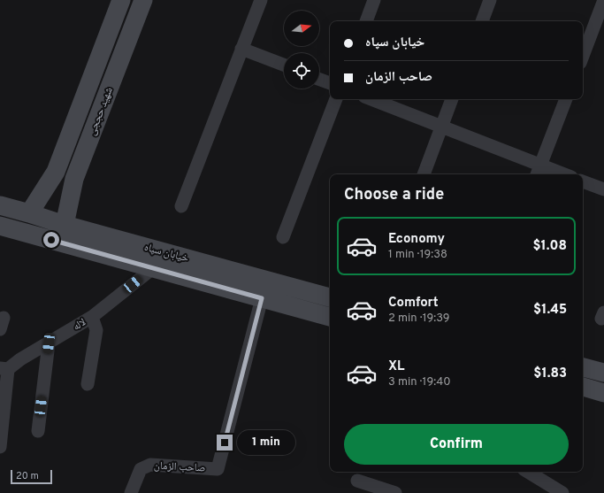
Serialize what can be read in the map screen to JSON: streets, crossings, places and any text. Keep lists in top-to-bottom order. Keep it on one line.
{"streets":{"main road":["شهید حججی","خیابان سپاه"],"street":["لاله","صاحب الزمان"]},"crossings":[["شهید حججی","خیابان سپاه"],["خیابان سپاه","لاله"],["خیابان سپاه","صاحب الزمان"]],"scale_bar":"20 m","north":"right","page":{"banner":["خیابان سپاه","صاحب الزمان"],"heading":"Choose a ride","list":[{"name":"Economy","note":"1 min · 19:38","value":"$1.08"},{"name":"Comfort","note":"2 min · 19:39","value":"$1.45"},{"name":"XL","note":"3 min · 19:40","value":"$1.83"}],"buttons":"Confirm","bubble":"1 min","scale":"20 m"}}
